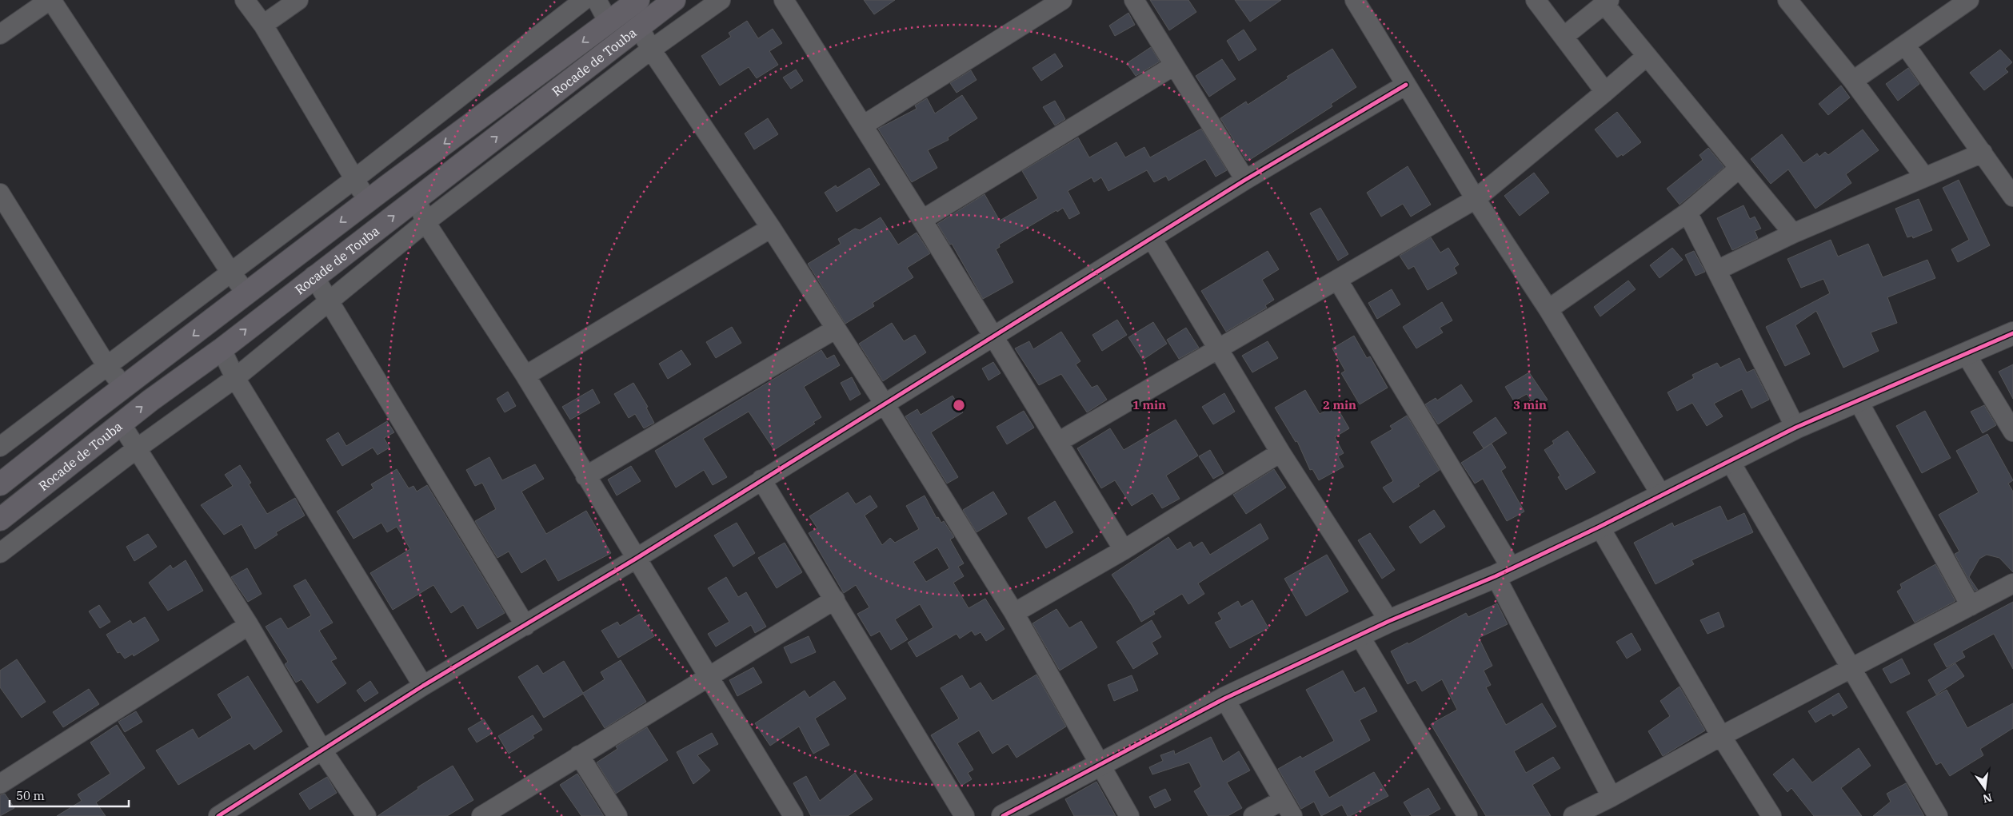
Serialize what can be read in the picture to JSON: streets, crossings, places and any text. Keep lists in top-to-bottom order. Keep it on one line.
{"streets":{"main road":["Rocade de Touba"]},"scale_bar":"50 m","north":"bottom","rings":["1 min","2 min","3 min"]}
